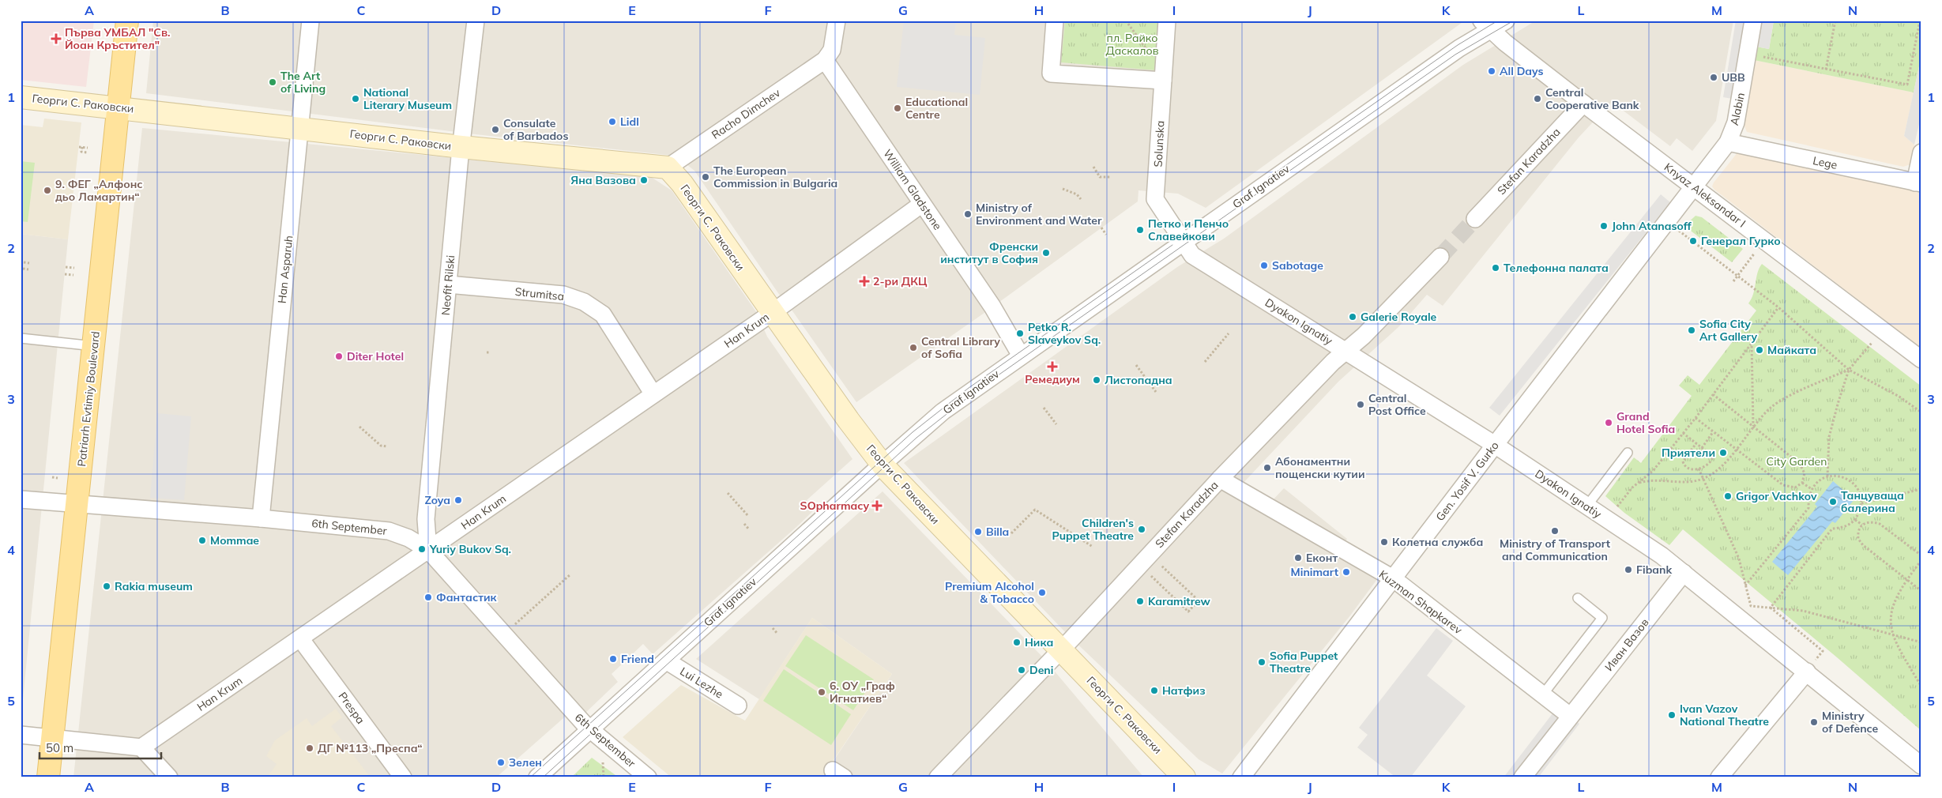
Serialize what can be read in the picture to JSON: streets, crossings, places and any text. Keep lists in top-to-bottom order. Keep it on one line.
{"streets":{"main road":["Patriarh Evtimiy Boulevard"],"street":["Георги С. Раковски","Alabin","Racho Dimchev","Solunska","Stefan Karadzha","Lege","Graf Ignatiev","William Gladstone","Knyaz Aleksandar I","Han Asparuh","Neofit Rilski","Strumitsa","Dyakon Ignatiy","Han Krum","Gen. Yosif V. Gurko","6th September","Kuzman Shapkarev","Иван Вазов","Lui Lezhe","Prespa"]},"crossings":[["Георги С. Раковски","Racho Dimchev"],["Георги С. Раковски","Stefan Karadzha"],["Георги С. Раковски","Graf Ignatiev"],["Георги С. Раковски","Han Asparuh"],["Георги С. Раковски","Neofit Rilski"],["Георги С. Раковски","Han Krum"],["Георги С. Раковски","Patriarh Evtimiy Boulevard"],["Alabin","Lege"],["Alabin","Knyaz Aleksandar I"],["Alabin","Gen. Yosif V. Gurko"],["Racho Dimchev","William Gladstone"],["Solunska","Graf Ignatiev"],["Solunska","Dyakon Ignatiy"],["Stefan Karadzha","Knyaz Aleksandar I"],["Stefan Karadzha","Dyakon Ignatiy"],["Stefan Karadzha","Kuzman Shapkarev"],["Graf Ignatiev","William Gladstone"],["Graf Ignatiev","Knyaz Aleksandar I"],["Graf Ignatiev","Dyakon Ignatiy"],["Graf Ignatiev","6th September"],["Graf Ignatiev","Lui Lezhe"],["William Gladstone","Han Krum"],["Knyaz Aleksandar I","Gen. Yosif V. Gurko"],["Han Asparuh","6th September"],["Neofit Rilski","Strumitsa"],["Neofit Rilski","Han Krum"],["Neofit Rilski","6th September"],["Strumitsa","Han Krum"],["Dyakon Ignatiy","Gen. Yosif V. Gurko"],["Dyakon Ignatiy","Иван Вазов"],["Han Krum","6th September"],["Han Krum","Prespa"],["Patriarh Evtimiy Boulevard","6th September"],["Gen. Yosif V. Gurko","Kuzman Shapkarev"],["Kuzman Shapkarev","Иван Вазов"]],"parks":["пл. Райко Даскалов","City Garden"],"places":{"health":["Първа УМБАЛ \"Св. Йоан Кръстител\"","2-ри ДКЦ","Ремедиум","SOpharmacy"],"other":["All Days","UBB","The Art of Living","National Literary Museum","Central Cooperative Bank","Educational Centre","Lidl","Consulate of Barbados","The European Commission in Bulgaria","Яна Вазова","9. ФЕГ „Алфонс дьо Ламартин“","Ministry of Environment and Water","John Atanasoff","Петко и Пенчо Славейкови","Генерал Гурко","Френски институт в София","Sabotage","Телефонна палата","Galerie Royale","Sofia City Art Gallery","Petko R. Slaveykov Sq.","Central Library of Sofia","Майката","Diter Hotel","Листопадна","Central Post Office","Grand Hotel Sofia","Приятели","Абонаментни пощенски кутии","Grigor Vachkov","Zoya","Танцуваща балерина","Children's Puppet Theatre","Ministry of Transport and Communication","Billa","Mommae","Колетна служба","Yuriy Bukov Sq.","Еконт","Fibank","Minimart","Rakia museum","Premium Alcohol & Tobacco","Фантастик","Karamitrew","Ника","Friend","Sofia Puppet Theatre","Deni","Натфиз","6. ОУ „Граф Игнатиев“","Ivan Vazov National Theatre","Ministry of Defence","ДГ №113 „Преспа“","Зелен"]},"scale_bar":"50 m","grid":{"columns":["A","B","C","D","E","F","G","H","I","J","K","L","M","N"],"rows":["1","2","3","4","5"]}}
